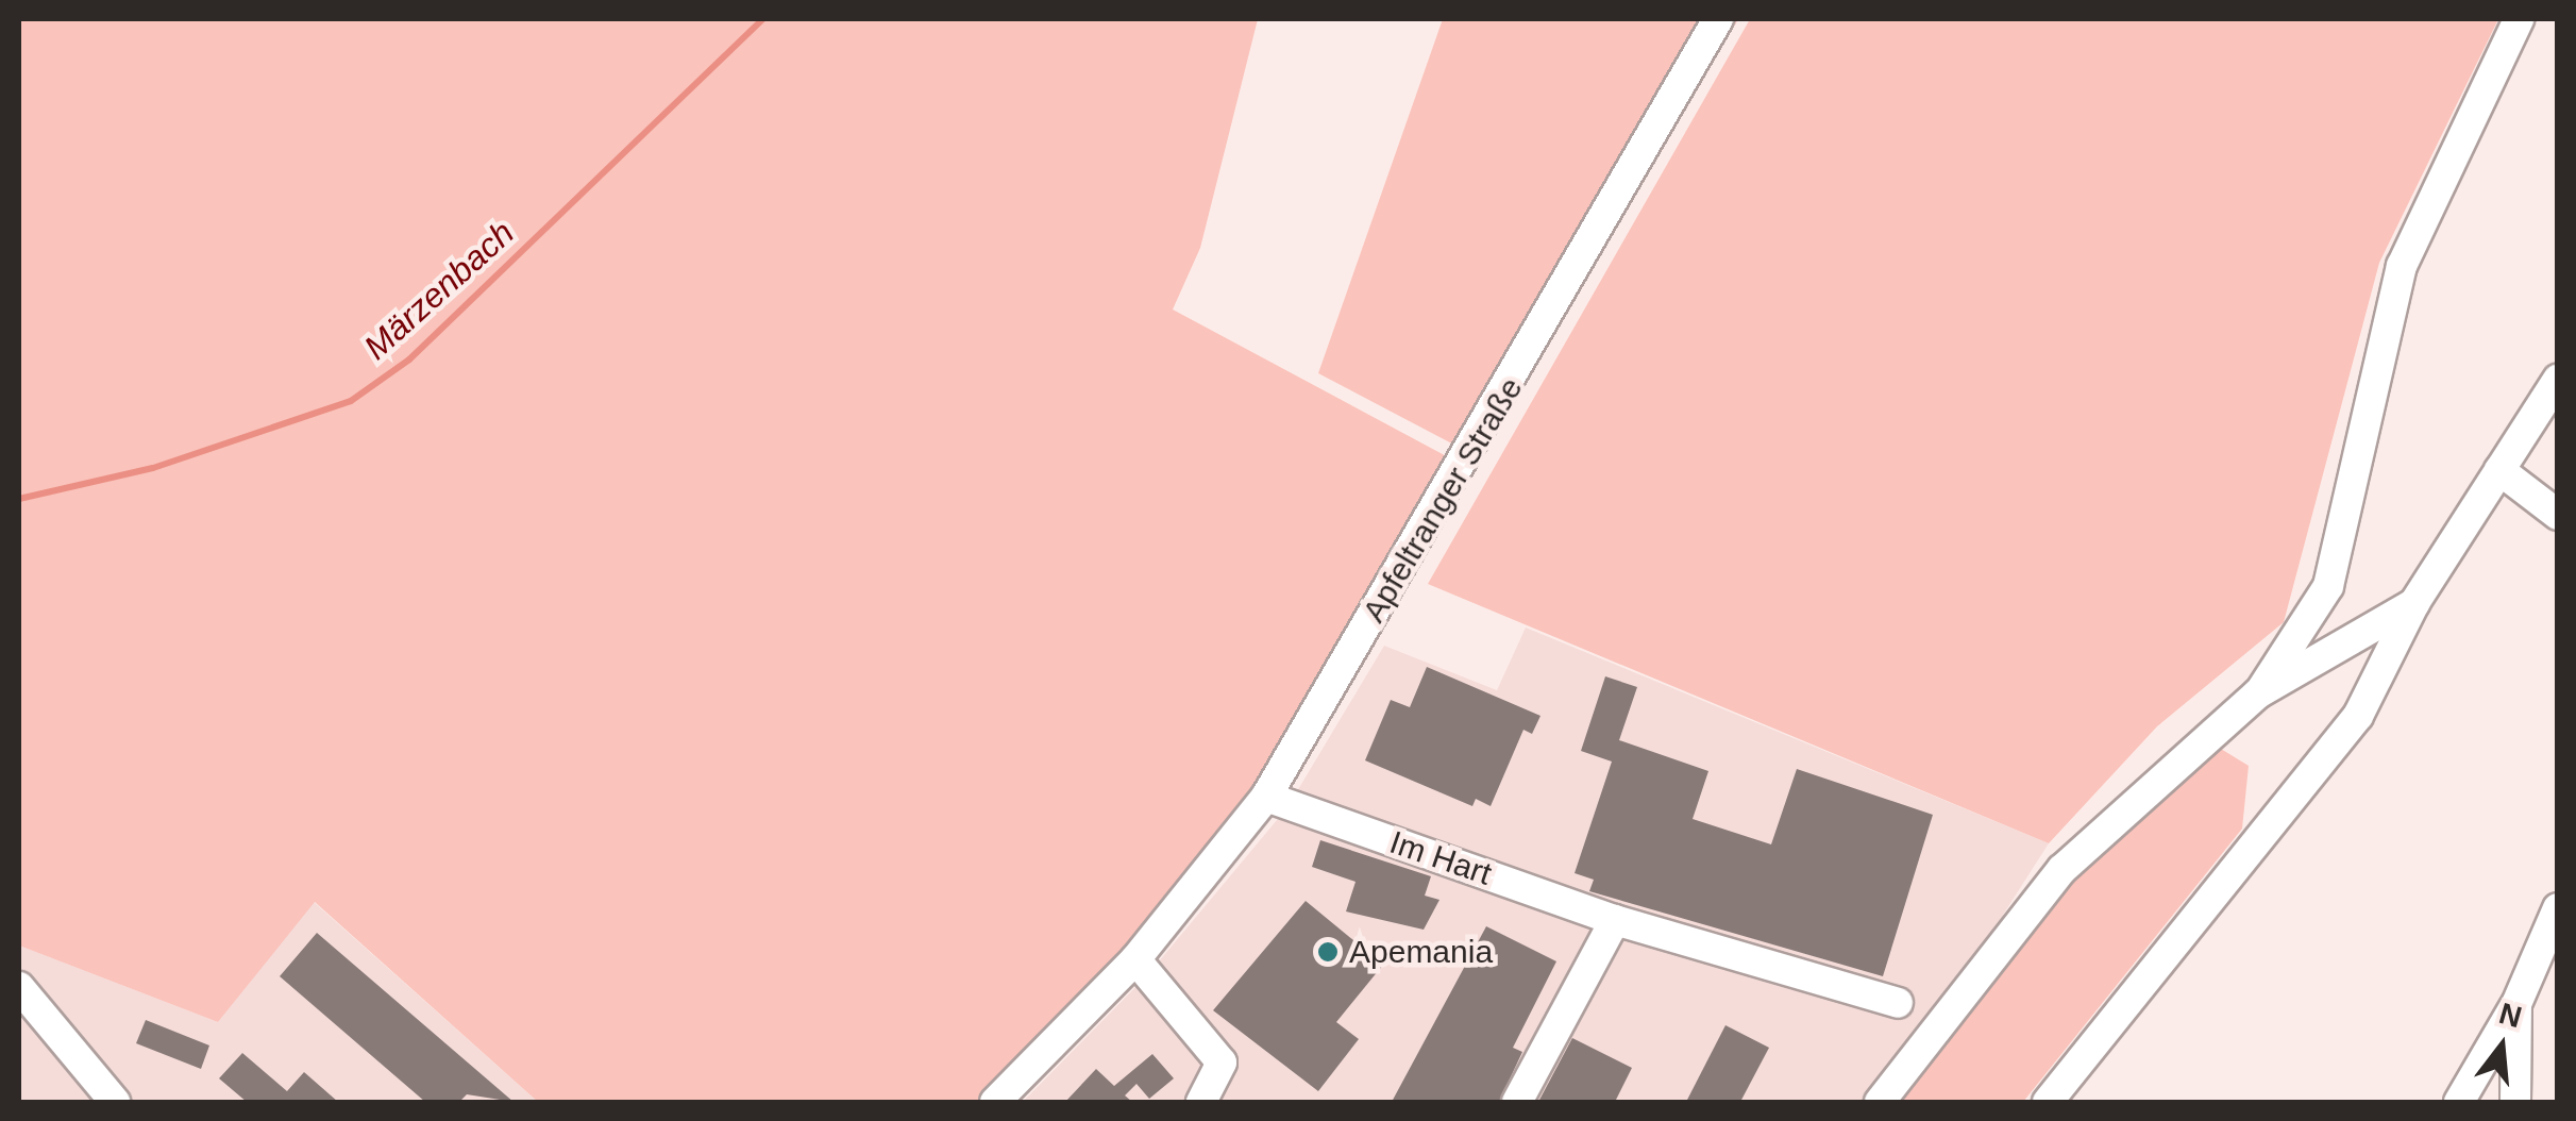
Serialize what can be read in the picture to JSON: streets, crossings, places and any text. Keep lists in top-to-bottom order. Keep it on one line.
{"streets":{"street":["Apfeltranger Straße","Im Hart"]},"crossings":[["Apfeltranger Straße","Im Hart"]],"water":["Märzenbach"],"places":["Apemania"],"north":"top"}
